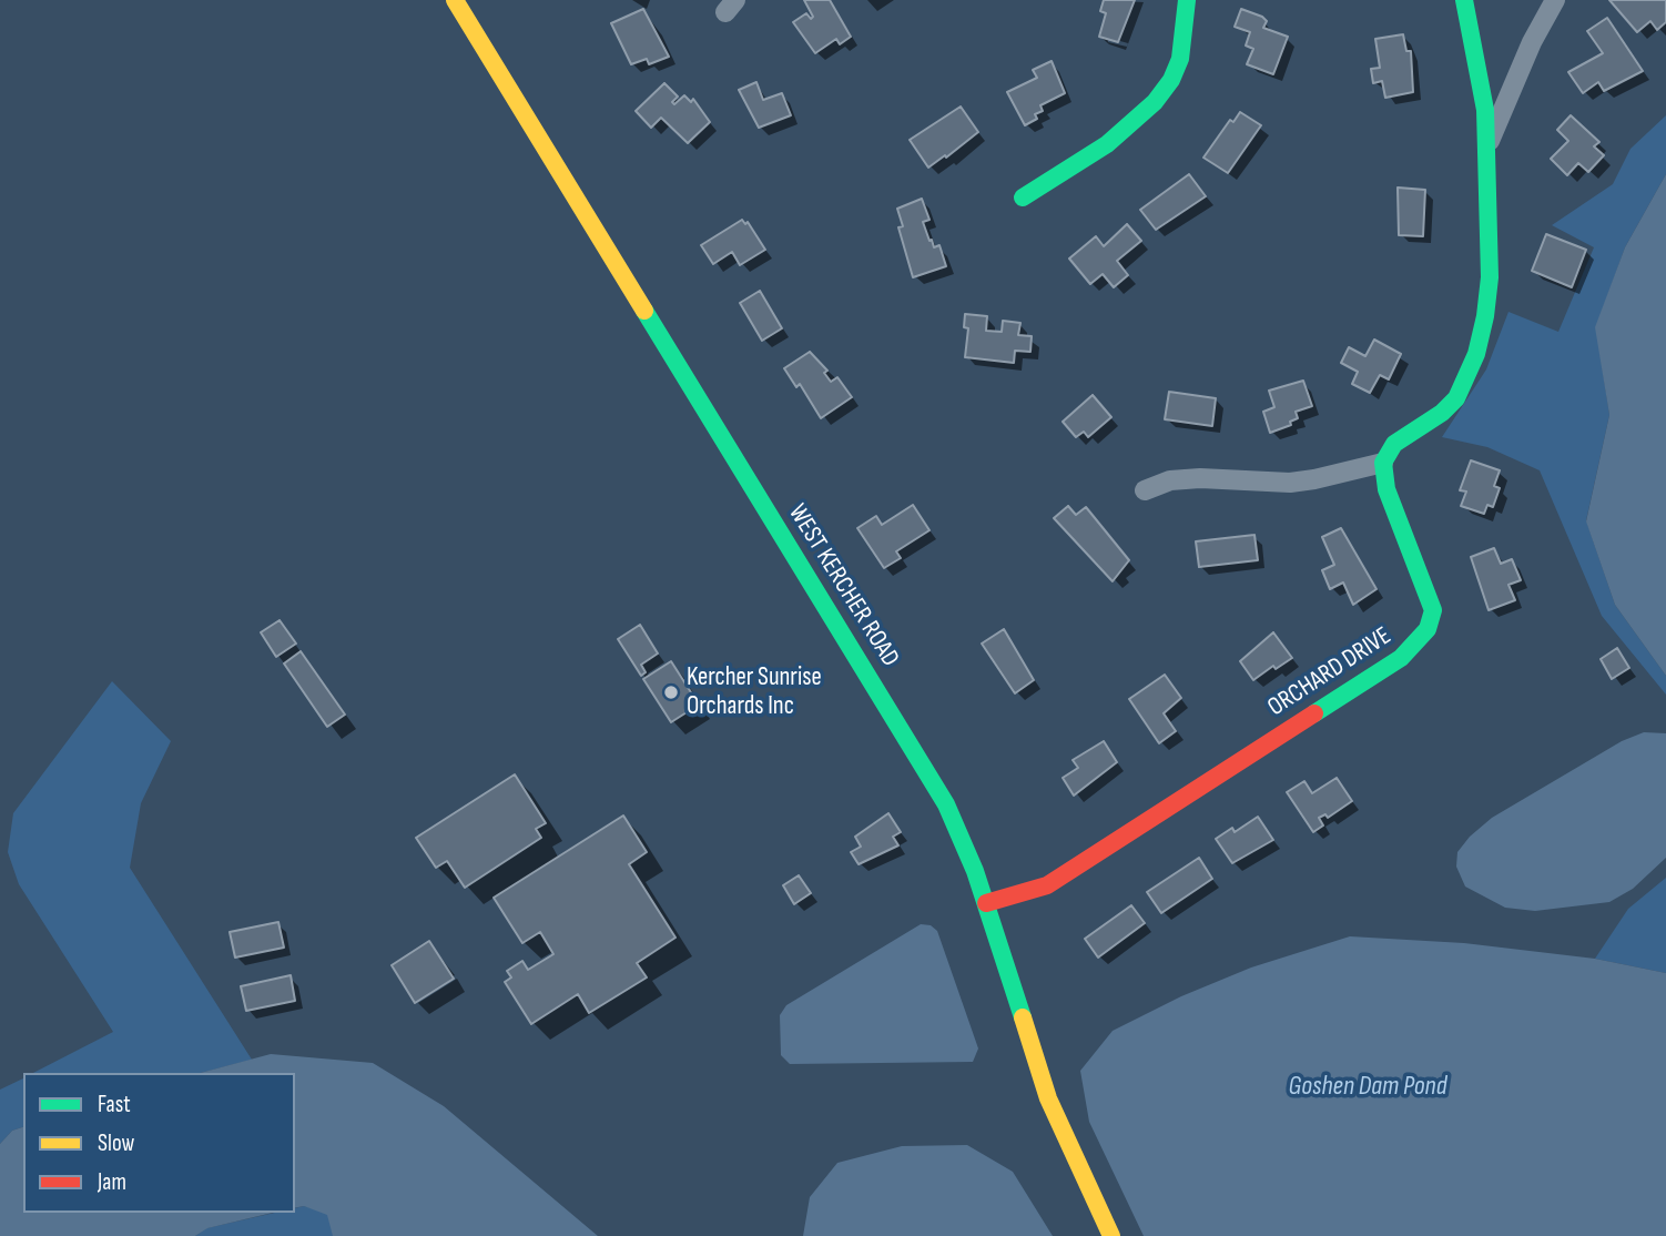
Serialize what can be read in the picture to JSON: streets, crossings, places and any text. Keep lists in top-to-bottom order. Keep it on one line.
{"streets":{"street":["WEST KERCHER ROAD","ORCHARD DRIVE"]},"crossings":[["WEST KERCHER ROAD","ORCHARD DRIVE"]],"water":["Goshen Dam Pond"],"places":["Kercher Sunrise Orchards Inc"],"legend":["Fast","Slow","Jam"]}
